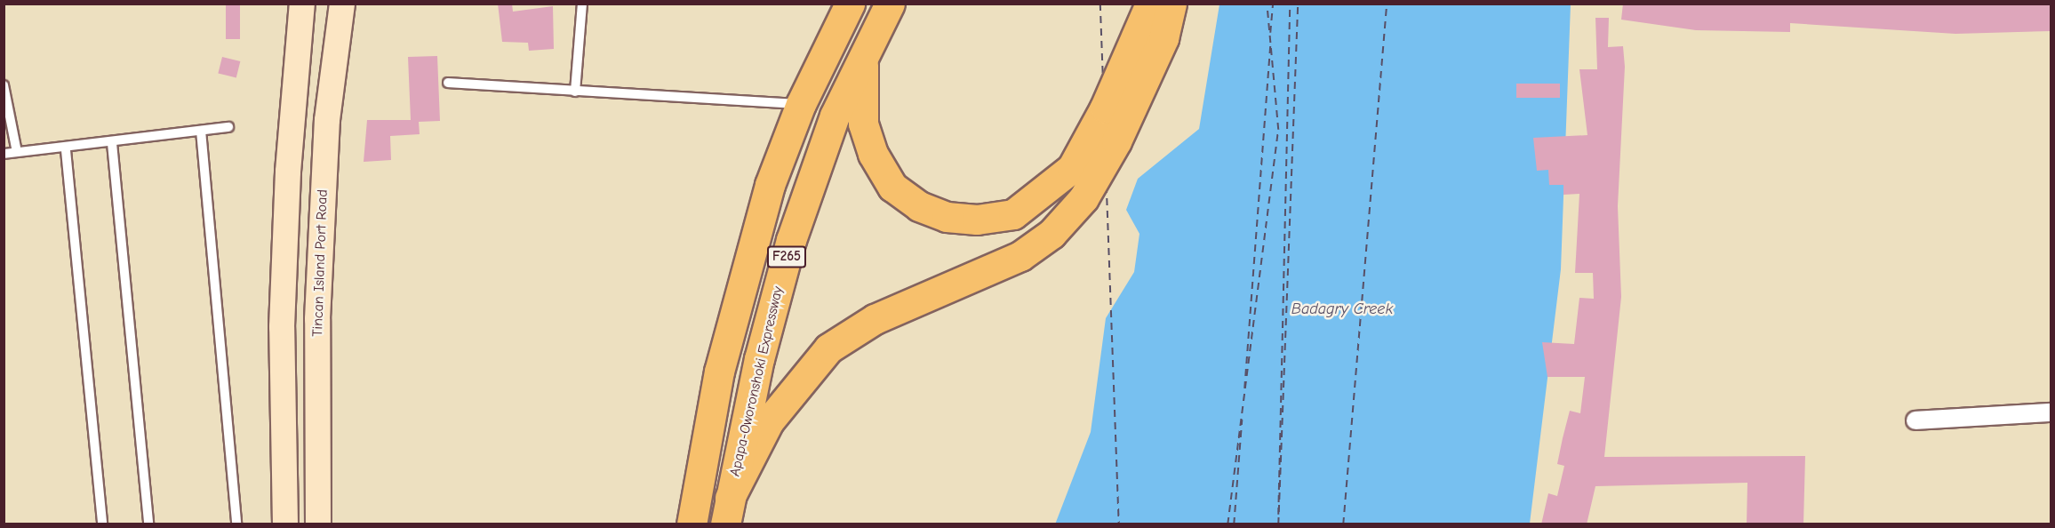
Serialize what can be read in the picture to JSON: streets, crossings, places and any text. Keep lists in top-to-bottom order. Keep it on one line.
{"streets":{"highway":["F265","Apapa-Oworonshoki Expressway"],"street":["Tincan Island Port Road"]},"water":["Badagry Creek"]}
